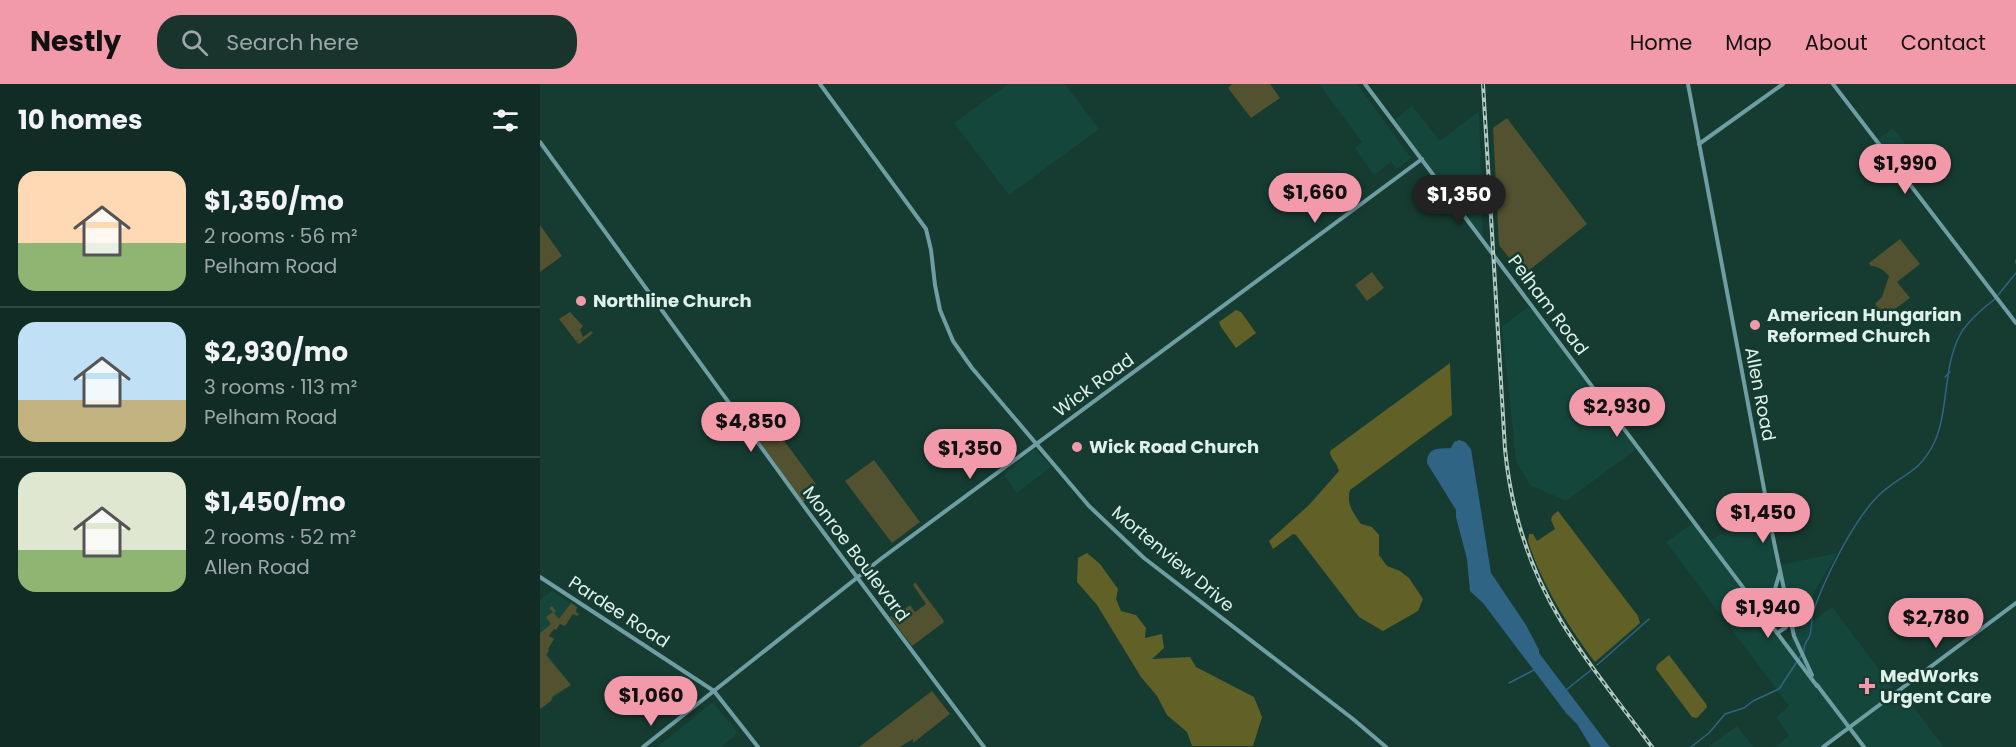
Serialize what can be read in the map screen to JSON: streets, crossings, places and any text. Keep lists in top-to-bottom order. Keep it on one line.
{"streets":{"street":["Pelham Road","Wick Road","Allen Road","Monroe Boulevard","Mortenview Drive","Pardee Road"]},"crossings":[["Pelham Road","Wick Road"],["Pelham Road","Allen Road"],["Wick Road","Monroe Boulevard"],["Wick Road","Mortenview Drive"],["Wick Road","Pardee Road"]],"places":{"other":["Northline Church","American Hungarian Reformed Church","Wick Road Church"],"health":["MedWorks Urgent Care"]},"page":{"header":"Nestly","search":"Search here","nav":["Home","Map","About","Contact"],"heading":"10 homes","price":["$1,990","$1,660","$1,350","$2,930","$4,850","$1,350","$1,450","$1,940","$2,780","$1,060"],"list":[{"name":"$1,350/mo","note":"2 rooms · 56 m² · Pelham Road"},{"name":"$2,930/mo","note":"3 rooms · 113 m² · Pelham Road"},{"name":"$1,450/mo","note":"2 rooms · 52 m² · Allen Road"}]}}
